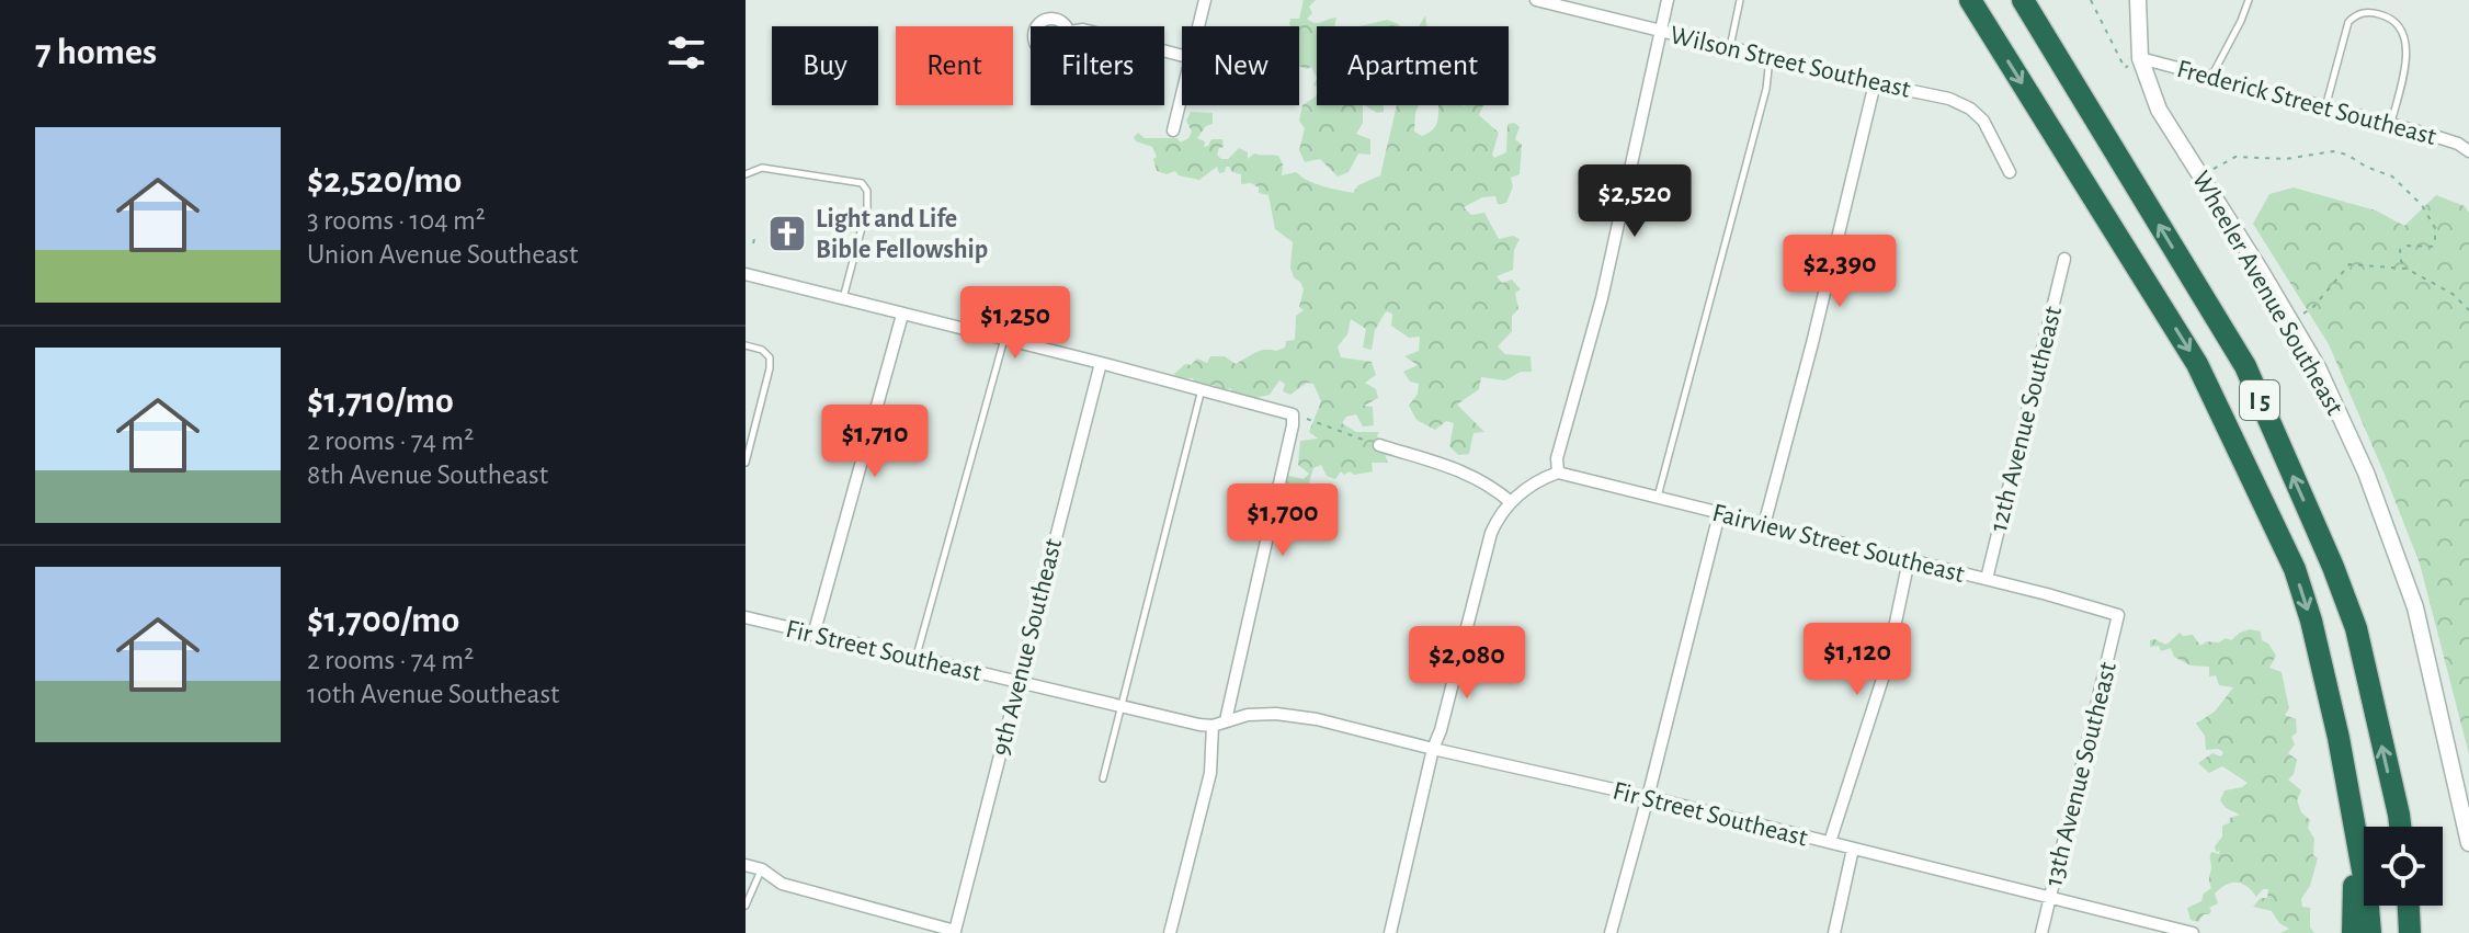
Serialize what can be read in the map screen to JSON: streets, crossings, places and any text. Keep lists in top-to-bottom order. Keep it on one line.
{"streets":{"highway":["I 5"],"street":["Wilson Street Southeast","Frederick Street Southeast","Wheeler Avenue Southeast","12th Avenue Southeast","Fairview Street Southeast","9th Avenue Southeast","Fir Street Southeast","13th Avenue Southeast"]},"crossings":[["Frederick Street Southeast","Wheeler Avenue Southeast"],["12th Avenue Southeast","Fairview Street Southeast"],["Fairview Street Southeast","13th Avenue Southeast"],["9th Avenue Southeast","Fir Street Southeast"],["Fir Street Southeast","13th Avenue Southeast"]],"places":{"church":["Light and Life Bible Fellowship"]},"page":{"heading":"7 homes","chip":["Buy","Rent","Filters","New","Apartment"],"list":[{"name":"$2,520/mo","note":"3 rooms · 104 m² · Union Avenue Southeast"},{"name":"$1,710/mo","note":"2 rooms · 74 m² · 8th Avenue Southeast"},{"name":"$1,700/mo","note":"2 rooms · 74 m² · 10th Avenue Southeast"}],"price":["$2,520","$2,390","$1,250","$1,710","$1,700","$1,120","$2,080"]}}
